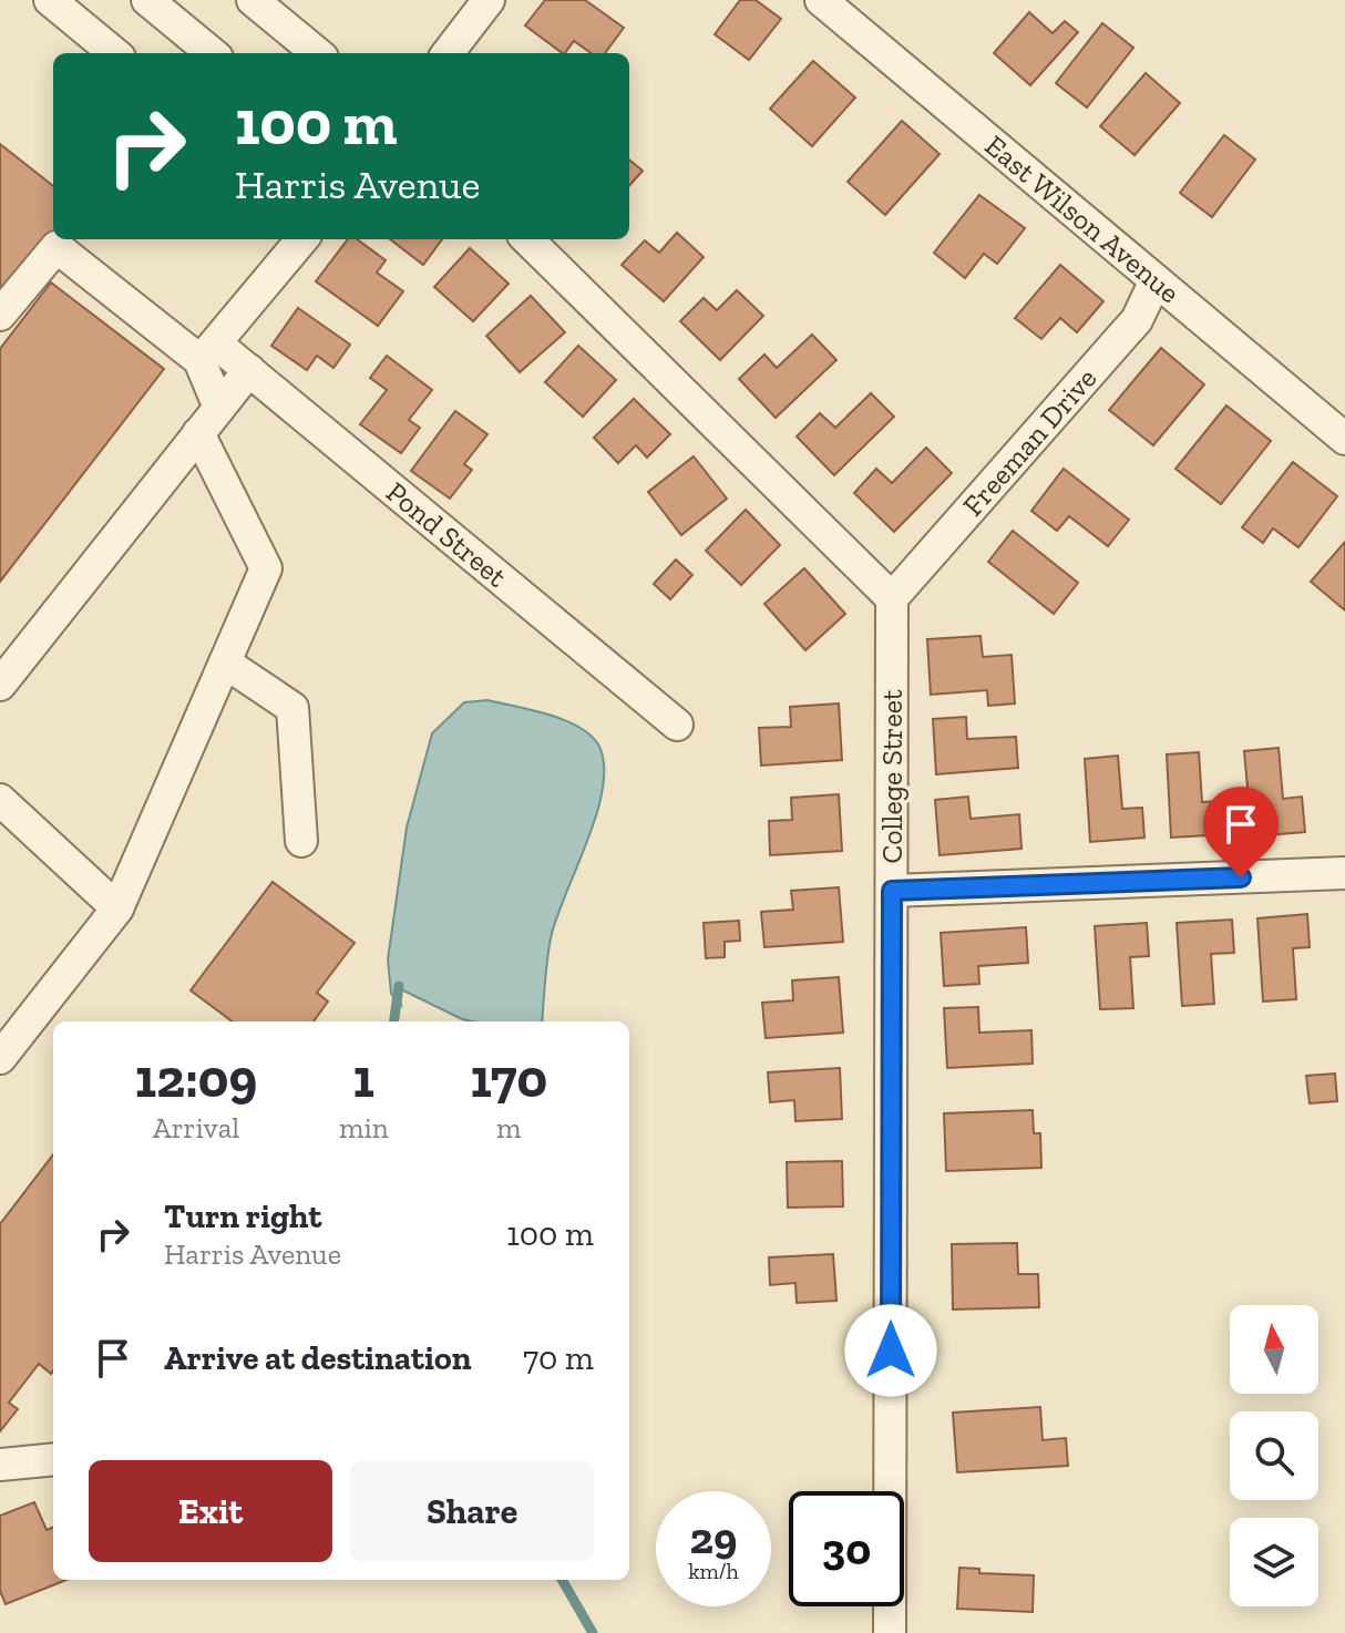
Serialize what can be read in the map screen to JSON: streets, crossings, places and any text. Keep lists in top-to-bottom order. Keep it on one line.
{"streets":{"street":["East Wilson Avenue","Freeman Drive","Pond Street","College Street"]},"crossings":[["East Wilson Avenue","Freeman Drive"],["Freeman Drive","College Street"]],"north":"top","page":{"turn":["100 m","Harris Avenue"],"eta":["12:09","Arrival","1","min","170","m"],"list":[{"name":"Turn right","note":"Harris Avenue","value":"100 m"},{"name":"Arrive at destination","value":"70 m"}],"buttons":["Exit","Share"],"speed":"29 km/h","limit":"30"}}
